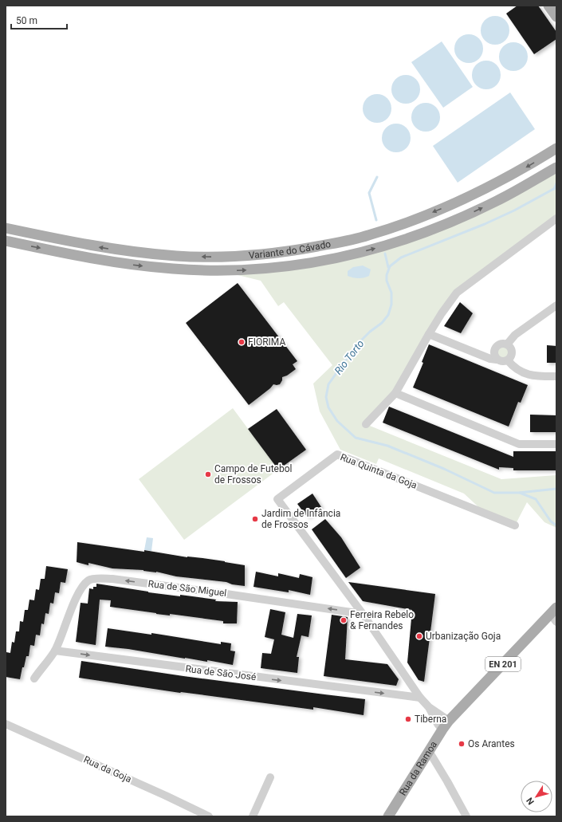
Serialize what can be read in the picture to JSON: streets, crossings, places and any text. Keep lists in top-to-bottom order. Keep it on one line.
{"streets":{"main road":["Variante do Cávado","EN 201","Rua da Ramoa"],"street":["Rua Quinta da Goja","Rua de São Miguel","Rua de São José","Rua da Goja"]},"crossings":[["Rua Quinta da Goja","Rua de São Miguel"],["Rua Quinta da Goja","EN 201"],["Rua Quinta da Goja","Rua de São José"],["Rua Quinta da Goja","Rua da Ramoa"],["Rua de São Miguel","Rua de São José"],["EN 201","Rua da Ramoa"]],"one_way":["Rua de São Miguel","Rua de São José"],"water":["Rio Torto"],"places":["FIORIMA","Campo de Futebol de Frossos","Jardim de Infância de Frossos","Ferreira Rebelo & Fernandes","Urbanização Goja","Tiberna","Os Arantes"],"scale_bar":"50 m","north":"bottom left"}
